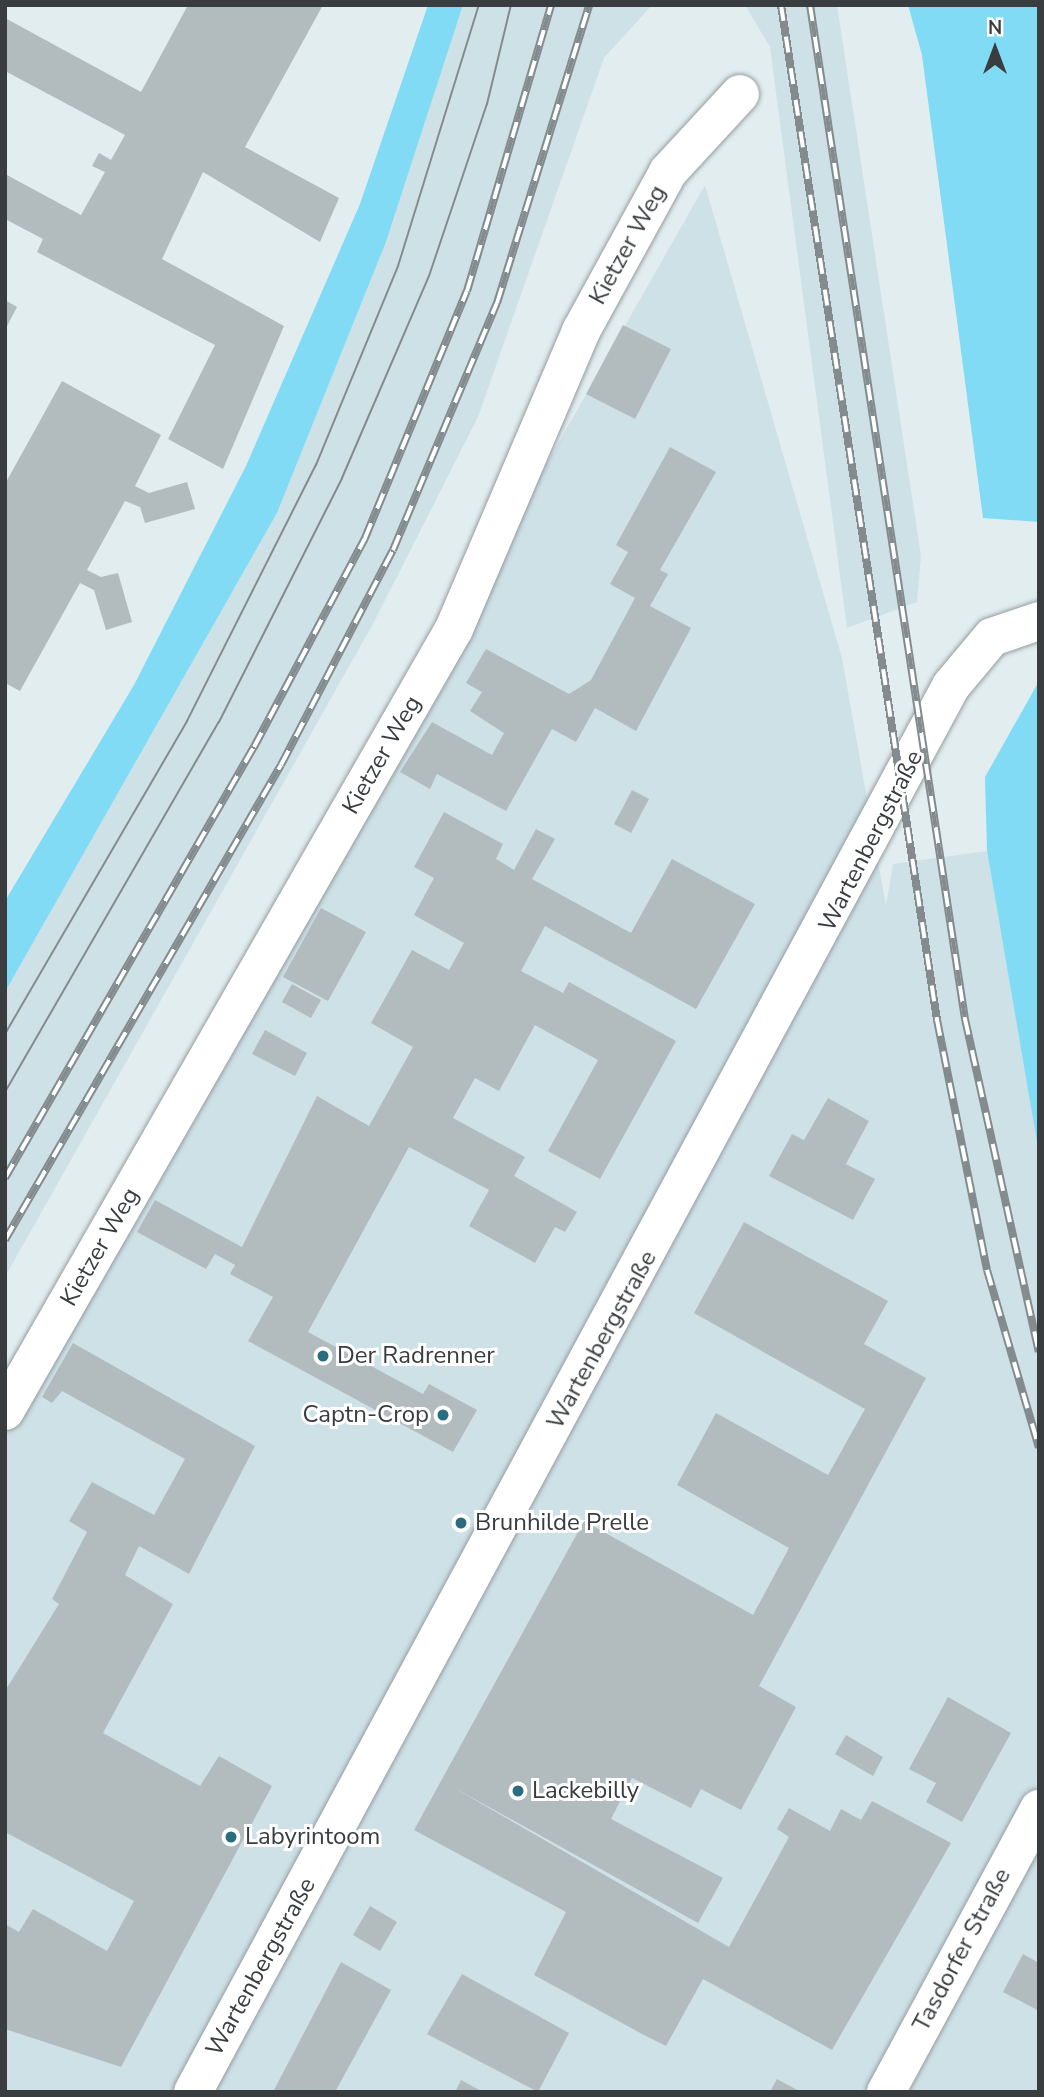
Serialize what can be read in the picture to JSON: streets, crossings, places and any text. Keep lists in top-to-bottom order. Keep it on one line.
{"streets":{"street":["Kietzer Weg","Wartenbergstraße","Tasdorfer Straße"]},"places":["Der Radrenner","Captn-Crop","Brunhilde Prelle","Lackebilly","Labyrintoom"],"north":"top"}
